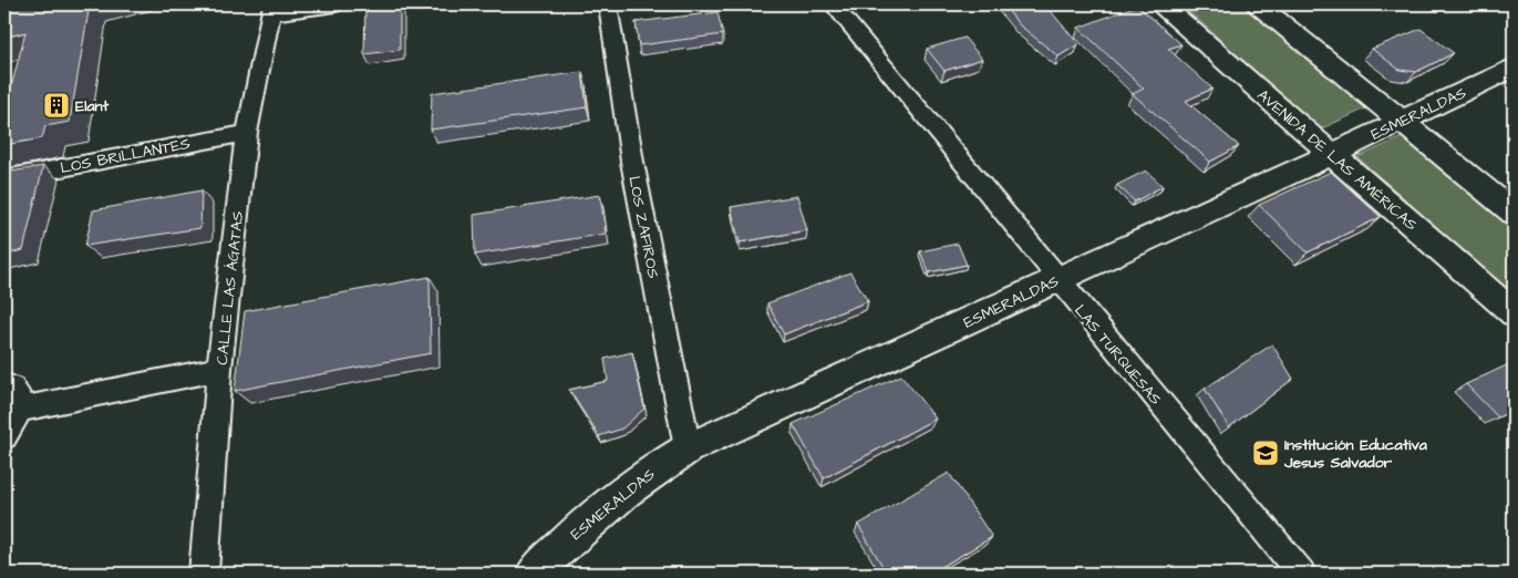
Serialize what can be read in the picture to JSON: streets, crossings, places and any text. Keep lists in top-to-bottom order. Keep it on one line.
{"streets":{"street":["ESMERALDAS","LOS BRILLANTES","AVENIDA DE LAS AMÉRICAS","LOS ZAFIROS","CALLE LAS ÁGATAS","LAS TURQUESAS"]},"crossings":[["ESMERALDAS","AVENIDA DE LAS AMÉRICAS"],["ESMERALDAS","LOS ZAFIROS"],["ESMERALDAS","LAS TURQUESAS"],["LOS BRILLANTES","CALLE LAS ÁGATAS"]],"places":{"building":["Elant"],"school or university":["Institución Educativa Jesus Salvador"]}}
